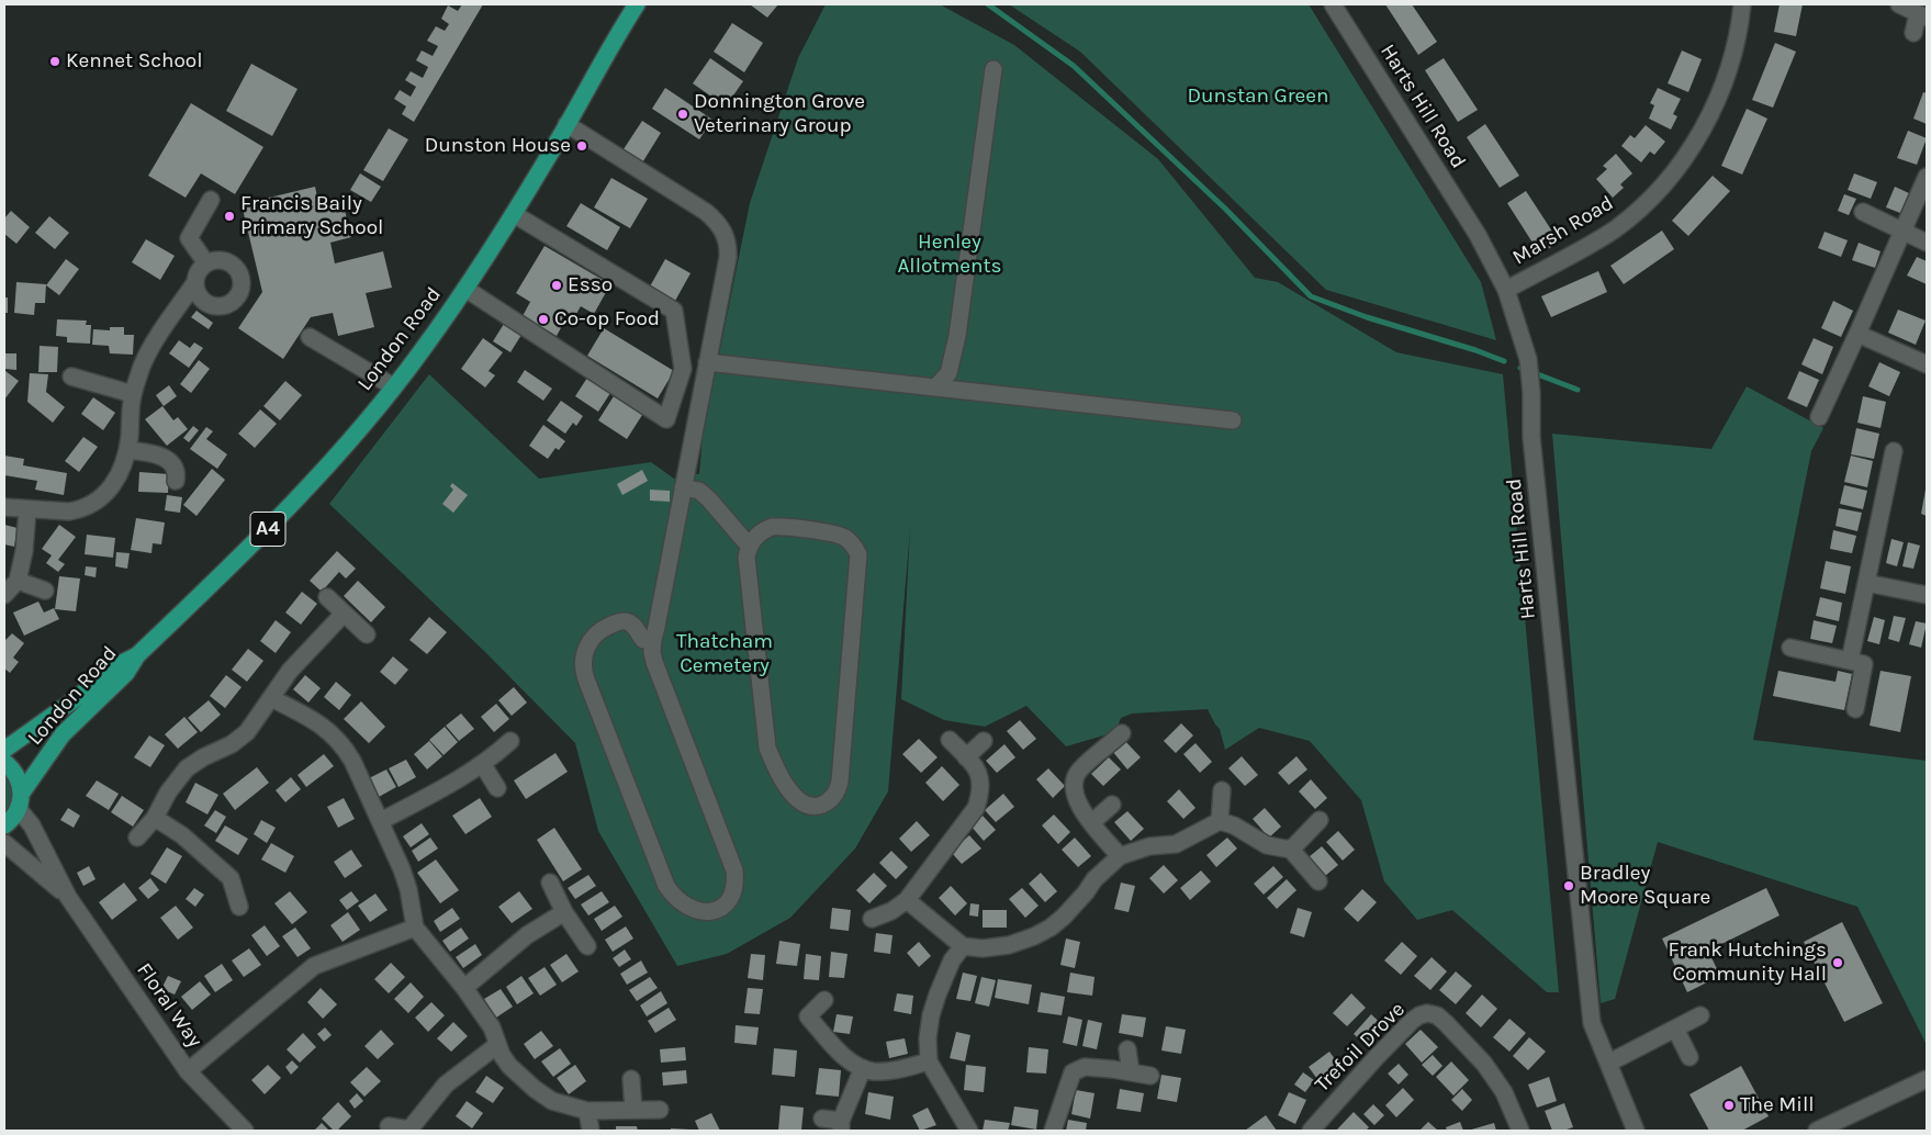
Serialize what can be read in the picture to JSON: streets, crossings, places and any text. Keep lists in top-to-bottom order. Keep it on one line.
{"streets":{"main road":["London Road","A4"],"street":["Harts Hill Road","Marsh Road","Floral Way","Trefoil Drove"]},"crossings":[["Harts Hill Road","Marsh Road"],["London Road","A4"],["London Road","Floral Way"],["A4","Floral Way"]],"parks":["Dunstan Green","Henley Allotments","Thatcham Cemetery"],"places":["Kennet School","Donnington Grove Veterinary Group","Dunston House","Francis Baily Primary School","Esso","Co-op Food","Bradley Moore Square","Frank Hutchings Community Hall","The Mill"]}
